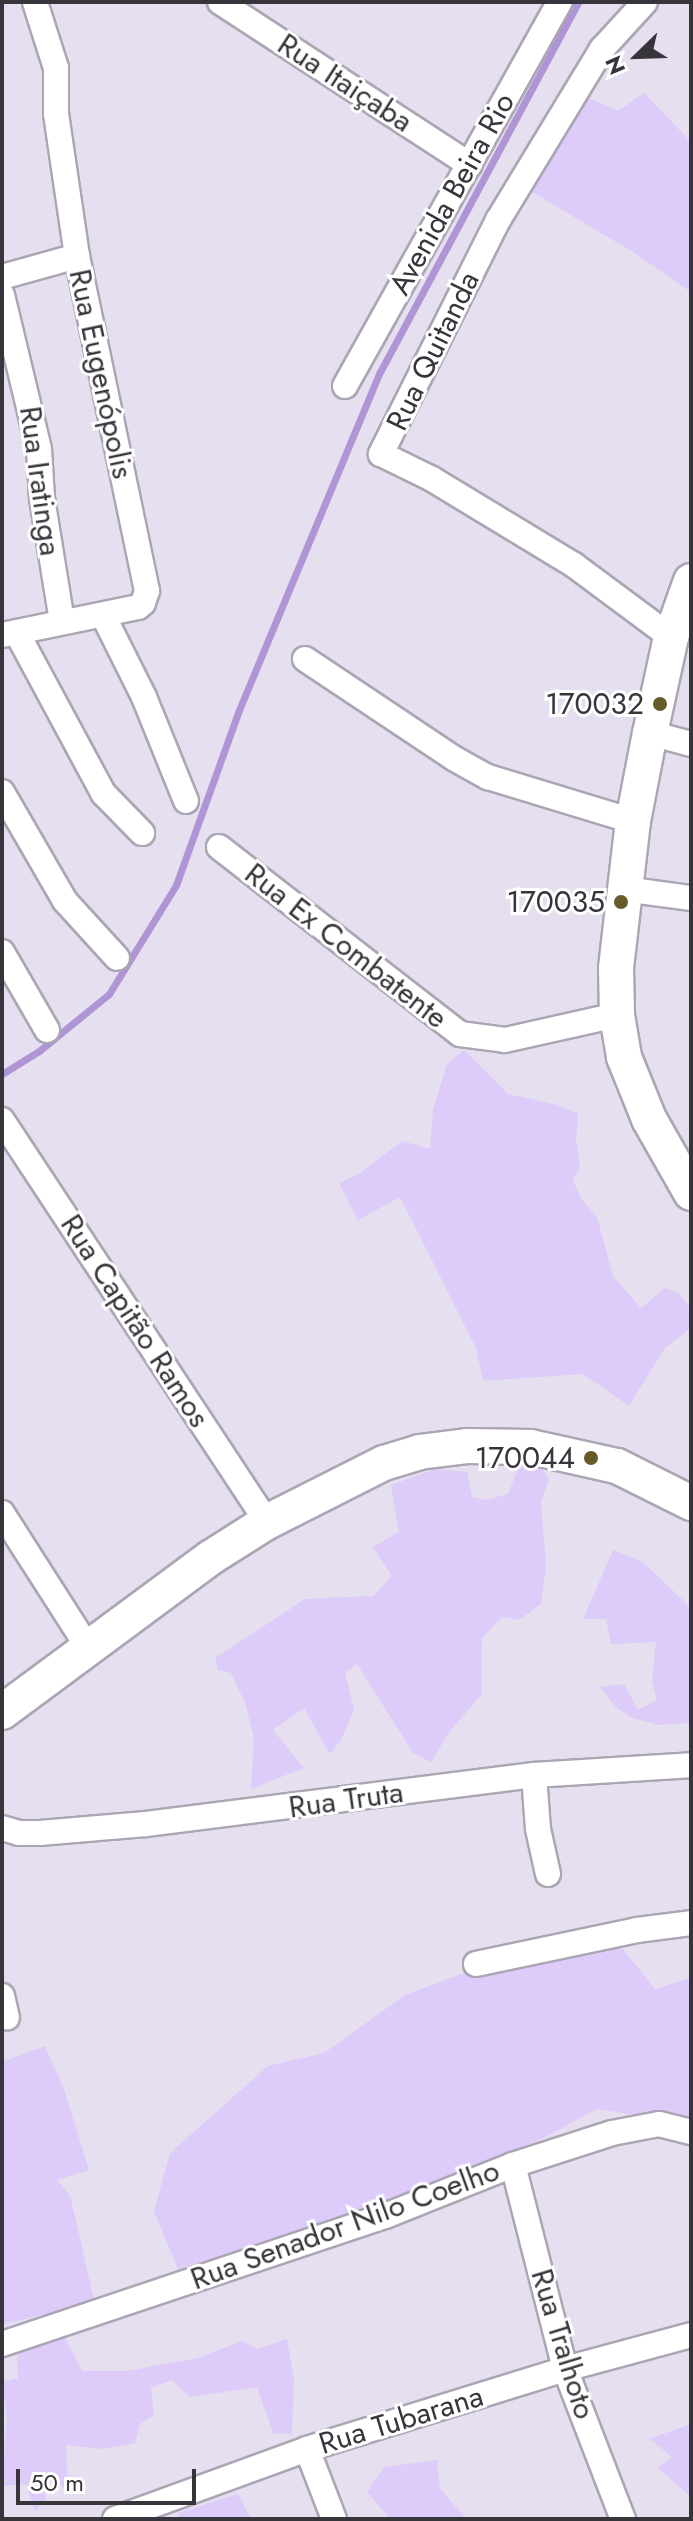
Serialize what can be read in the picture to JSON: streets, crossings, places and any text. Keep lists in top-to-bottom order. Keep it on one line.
{"streets":{"street":["Rua Itaiçaba","Avenida Beira Rio","Rua Quitanda","Rua Eugenópolis","Rua Iratinga","Rua Ex Combatente","Rua Capitão Ramos","Rua Truta","Rua Senador Nilo Coelho","Rua Tralhoto","Rua Tubarana"]},"crossings":[["Rua Itaiçaba","Avenida Beira Rio"],["Rua Eugenópolis","Rua Iratinga"],["Rua Senador Nilo Coelho","Rua Tralhoto"],["Rua Tralhoto","Rua Tubarana"]],"places":["170032","170035","170044"],"scale_bar":"50 m","north":"bottom left"}
